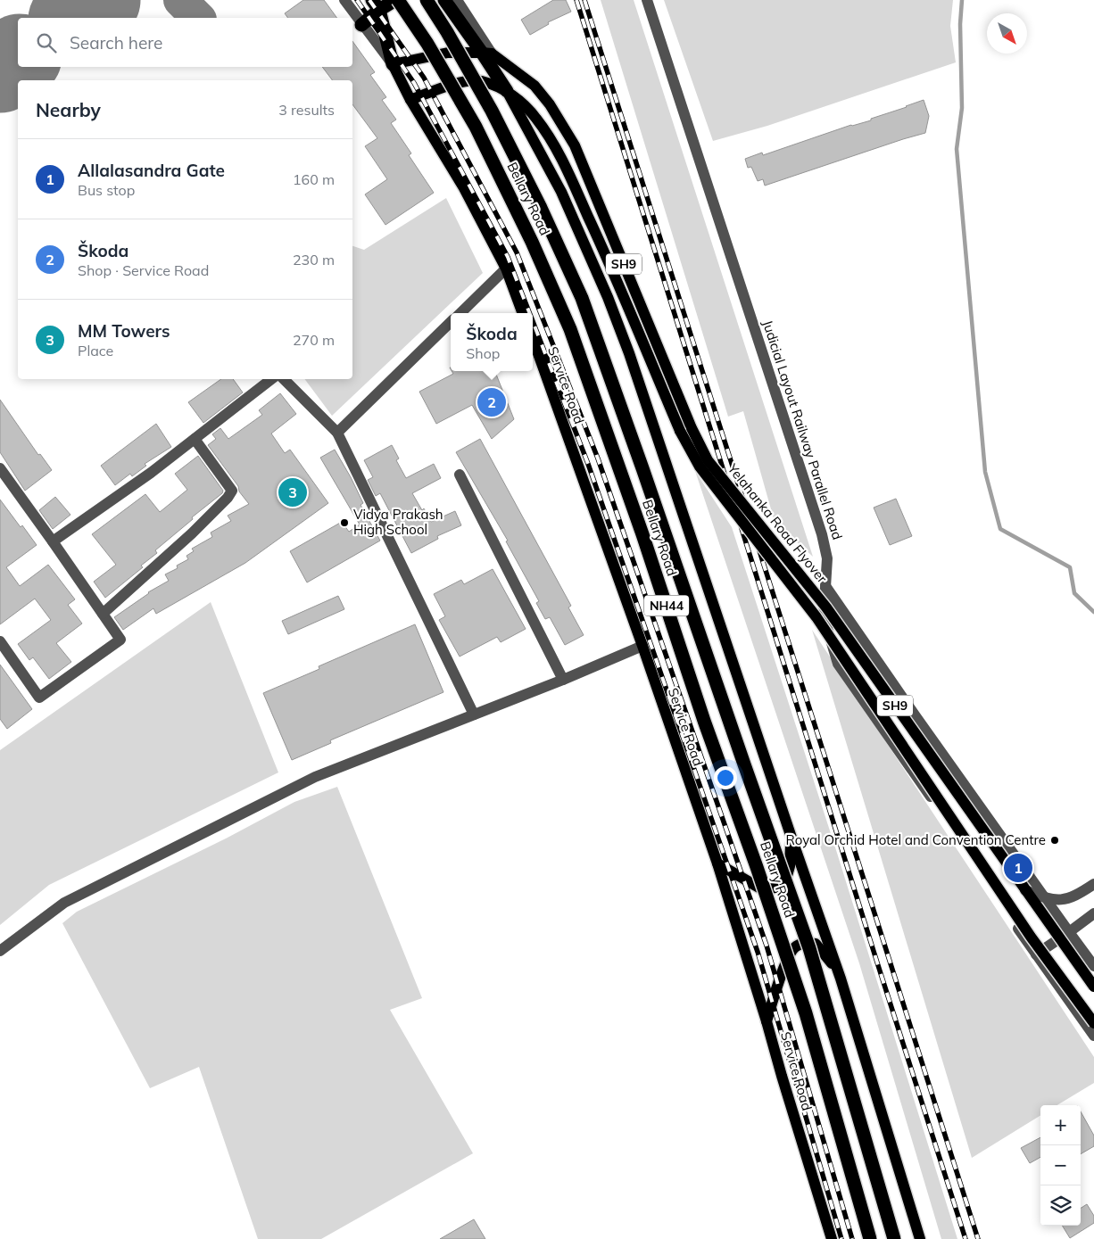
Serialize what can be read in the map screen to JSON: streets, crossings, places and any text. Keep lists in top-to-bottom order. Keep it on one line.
{"streets":{"highway":["Bellary Road","NH44"],"main road":["SH9","Service Road","Yelahanka Road Flyover"],"street":["Judicial Layout Railway Parallel Road"]},"crossings":[["SH9","Yelahanka Road Flyover"]],"places":["Vidya Prakash High School","Royal Orchid Hotel and Convention Centre"],"north":"bottom right","page":{"search":"Search here","heading":["Nearby","3 results"],"list":[{"mark":"1","name":"Allalasandra Gate","note":"Bus stop","value":"160 m"},{"mark":"2","name":"Škoda","note":"Shop · Service Road","value":"230 m"},{"mark":"3","name":"MM Towers","note":"Place","value":"270 m"}],"popup":["Škoda","Shop"],"pins":["2","3","1"],"map_buttons":["+","−"]}}
